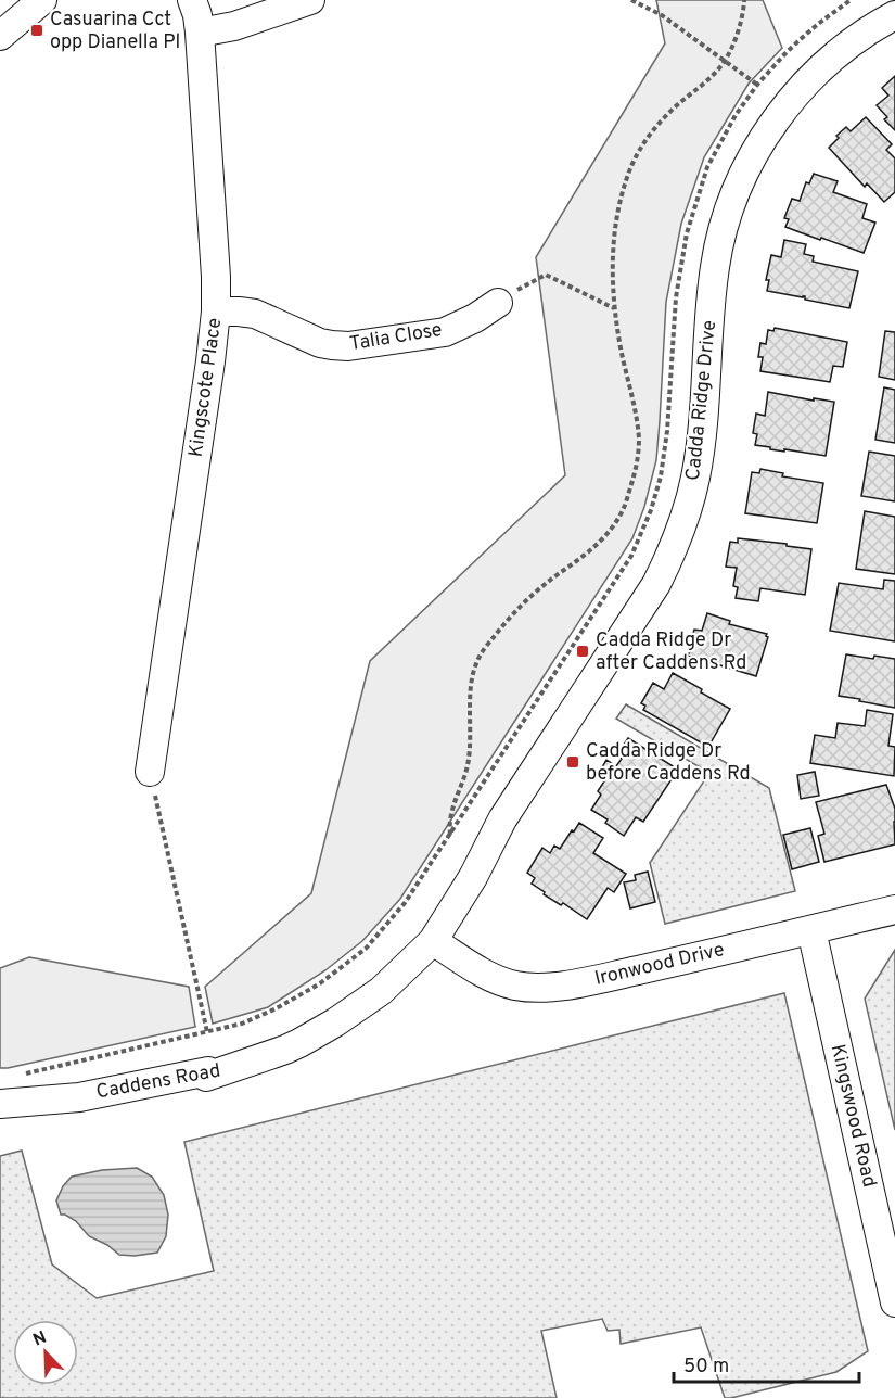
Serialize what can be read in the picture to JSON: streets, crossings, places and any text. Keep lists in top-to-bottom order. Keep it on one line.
{"streets":{"street":["Talia Close","Kingscote Place","Cadda Ridge Drive","Ironwood Drive","Caddens Road","Kingswood Road"]},"crossings":[["Talia Close","Kingscote Place"],["Cadda Ridge Drive","Ironwood Drive"],["Cadda Ridge Drive","Caddens Road"],["Ironwood Drive","Caddens Road"],["Ironwood Drive","Kingswood Road"]],"places":{"transit":["Casuarina Cct opp Dianella Pl","Cadda Ridge Dr after Caddens Rd","Cadda Ridge Dr before Caddens Rd"]},"scale_bar":"50 m","north":"top left"}
